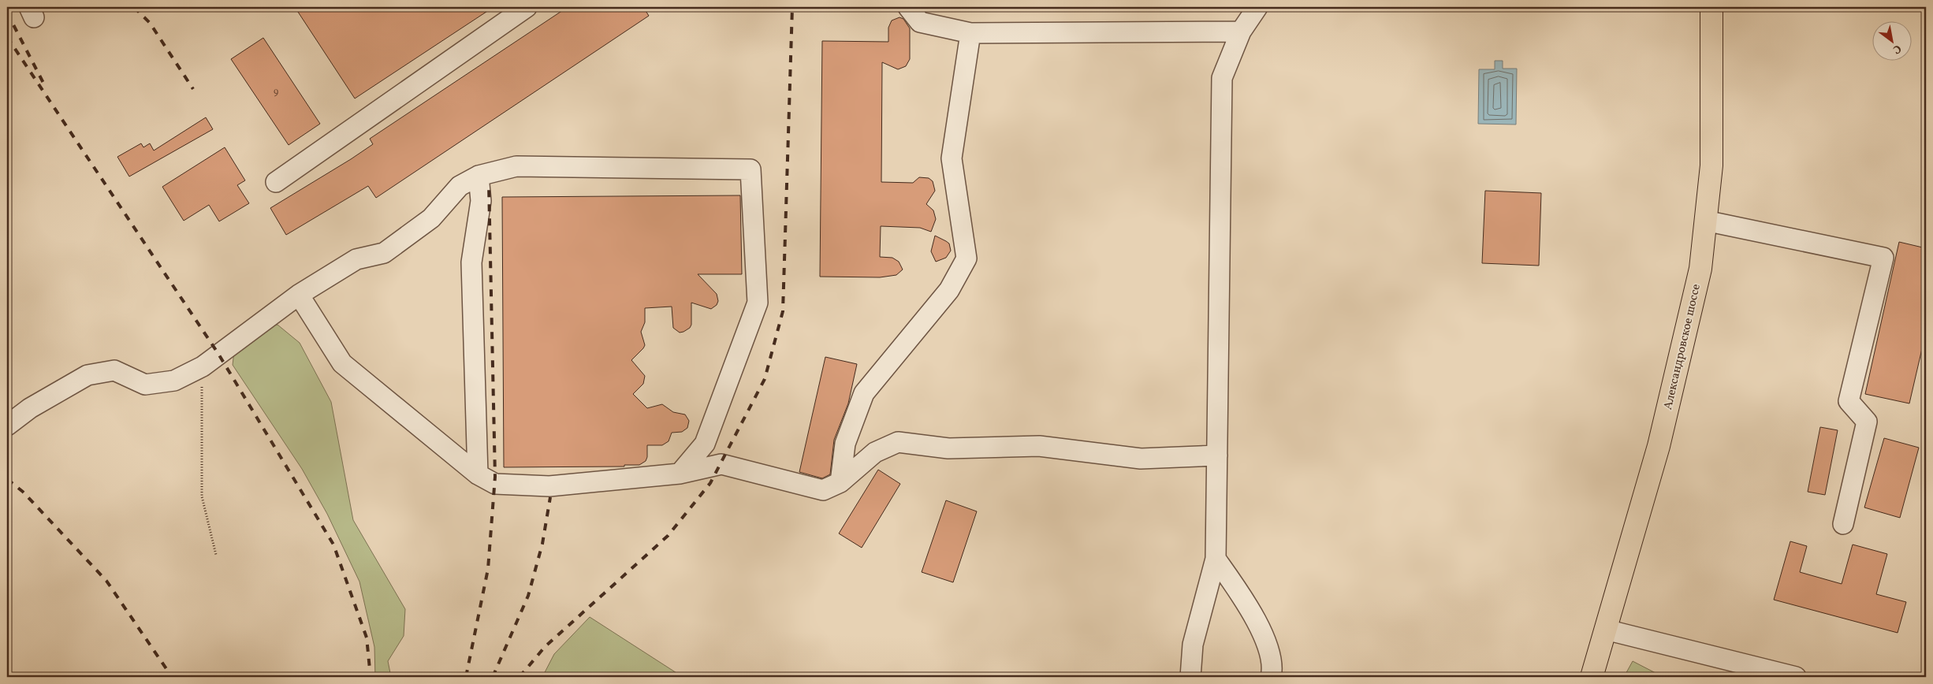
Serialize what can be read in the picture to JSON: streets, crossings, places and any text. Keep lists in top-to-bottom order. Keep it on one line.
{"streets":{"main road":["Александровское шоссе"]},"house_numbers":["9"],"north":"bottom right"}
